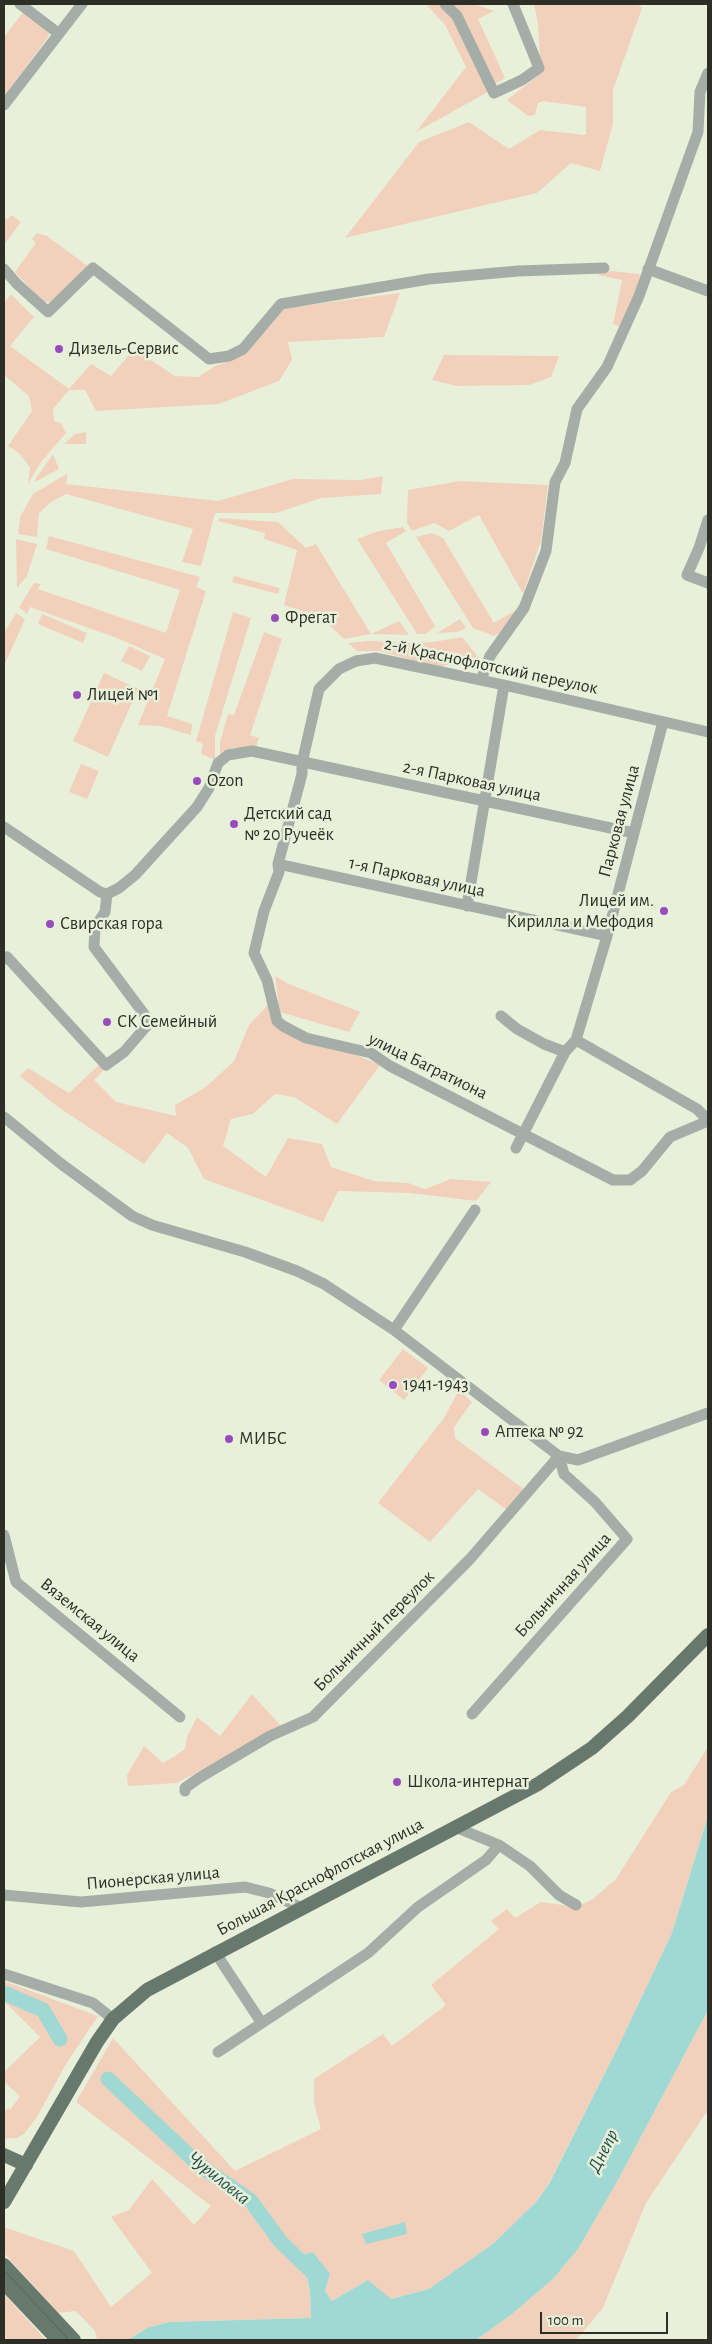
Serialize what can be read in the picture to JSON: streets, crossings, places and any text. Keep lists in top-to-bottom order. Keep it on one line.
{"streets":{"main road":["Большая Краснофлотская улица"],"street":["2-й Краснофлотский переулок","2-я Парковая улица","Парковая улица","1-я Парковая улица","улица Багратиона","Больничная улица","Вяземская улица","Больничный переулок","Пионерская улица"]},"crossings":[["2-й Краснофлотский переулок","2-я Парковая улица"],["2-й Краснофлотский переулок","Парковая улица"],["2-й Краснофлотский переулок","улица Багратиона"],["2-я Парковая улица","Парковая улица"],["2-я Парковая улица","улица Багратиона"],["Парковая улица","1-я Парковая улица"],["1-я Парковая улица","улица Багратиона"],["Больничная улица","Больничный переулок"],["Большая Краснофлотская улица","Пионерская улица"]],"water":["Днепр","Чуриловка"],"places":["Дизель-Сервис","Фрегат","Лицей №1","Ozon","Детский сад № 20 Ручеёк","Лицей им. Кирилла и Мефодия","Свирская гора","СК Семейный","1941-1943","Аптека № 92","МИБС","Школа-интернат"],"scale_bar":"100 m"}
